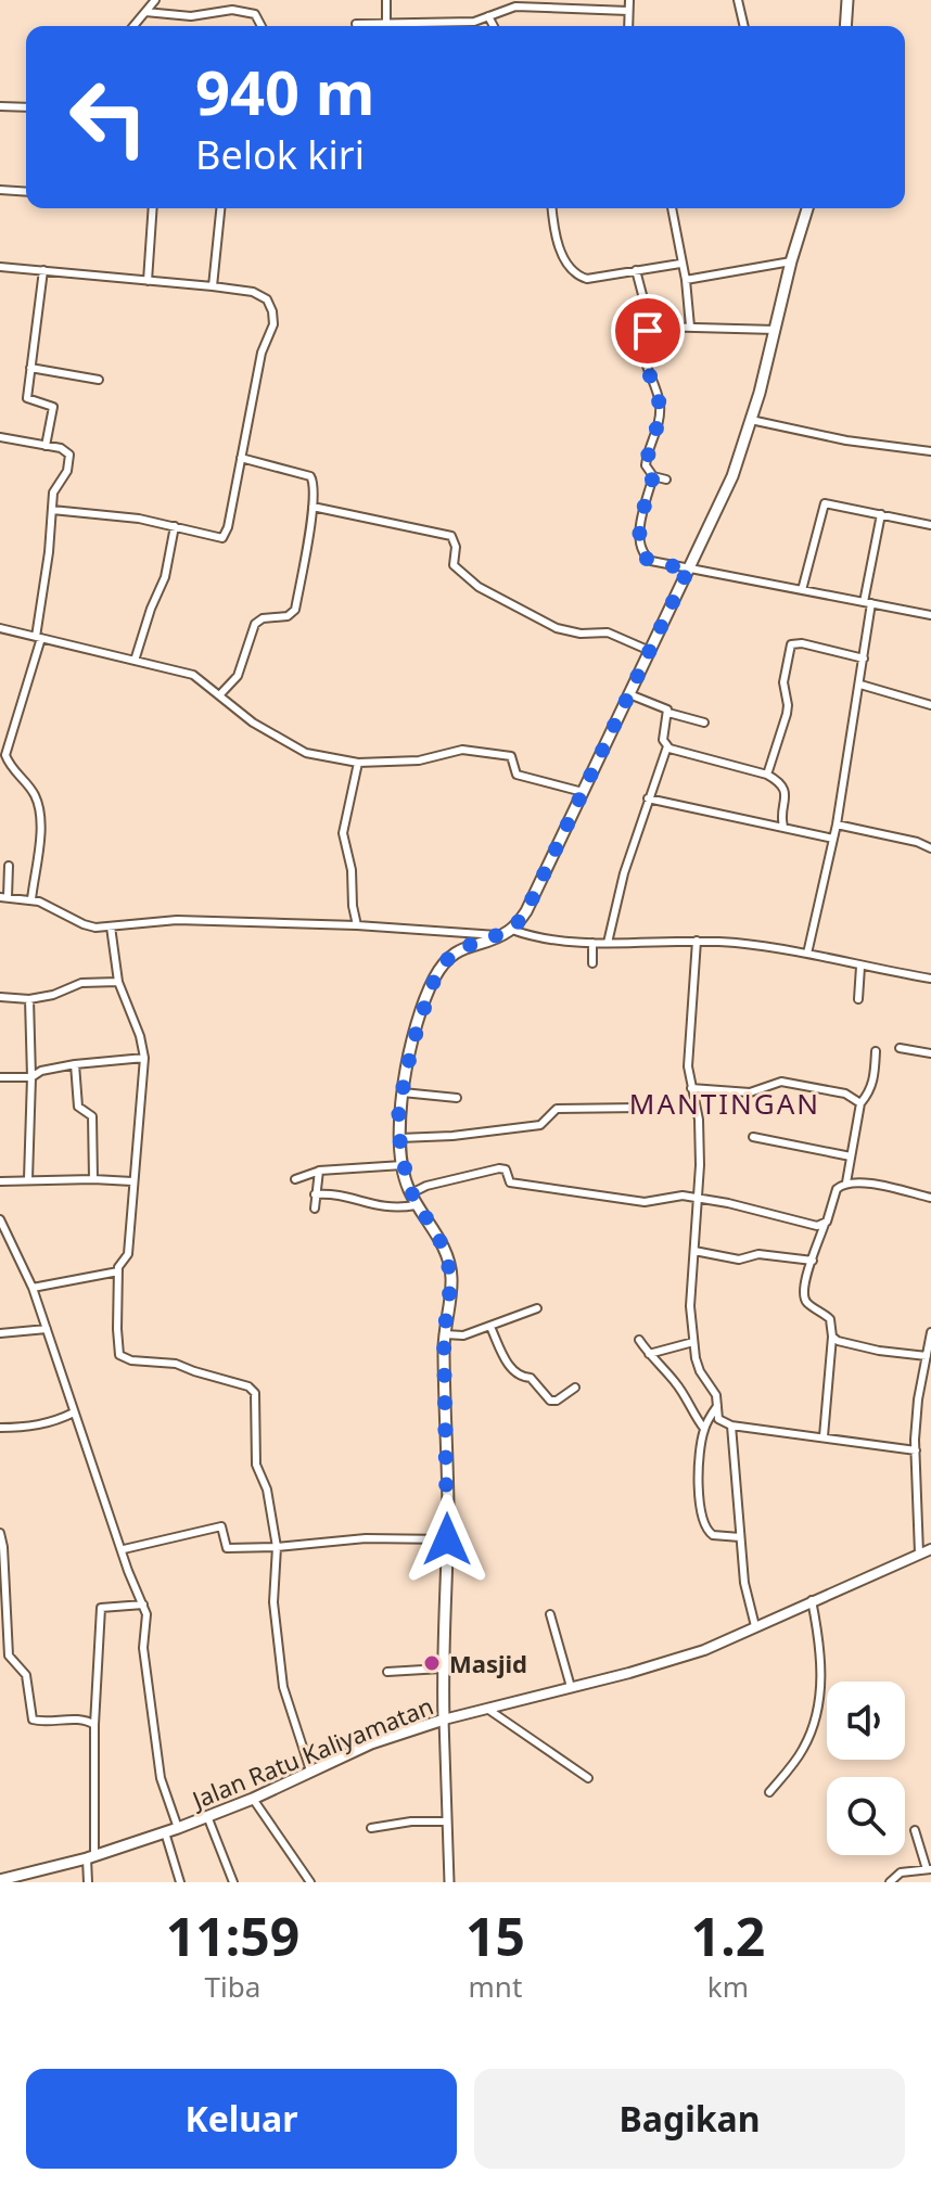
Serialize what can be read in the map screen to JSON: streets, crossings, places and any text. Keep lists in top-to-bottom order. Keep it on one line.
{"streets":{"main road":["Jalan Ratu Kaliyamatan"]},"districts":["MANTINGAN"],"places":["Masjid"],"page":{"turn":["940 m","Belok kiri"],"eta":["11:59","Tiba","15","mnt","1.2","km"],"buttons":["Keluar","Bagikan"]}}
